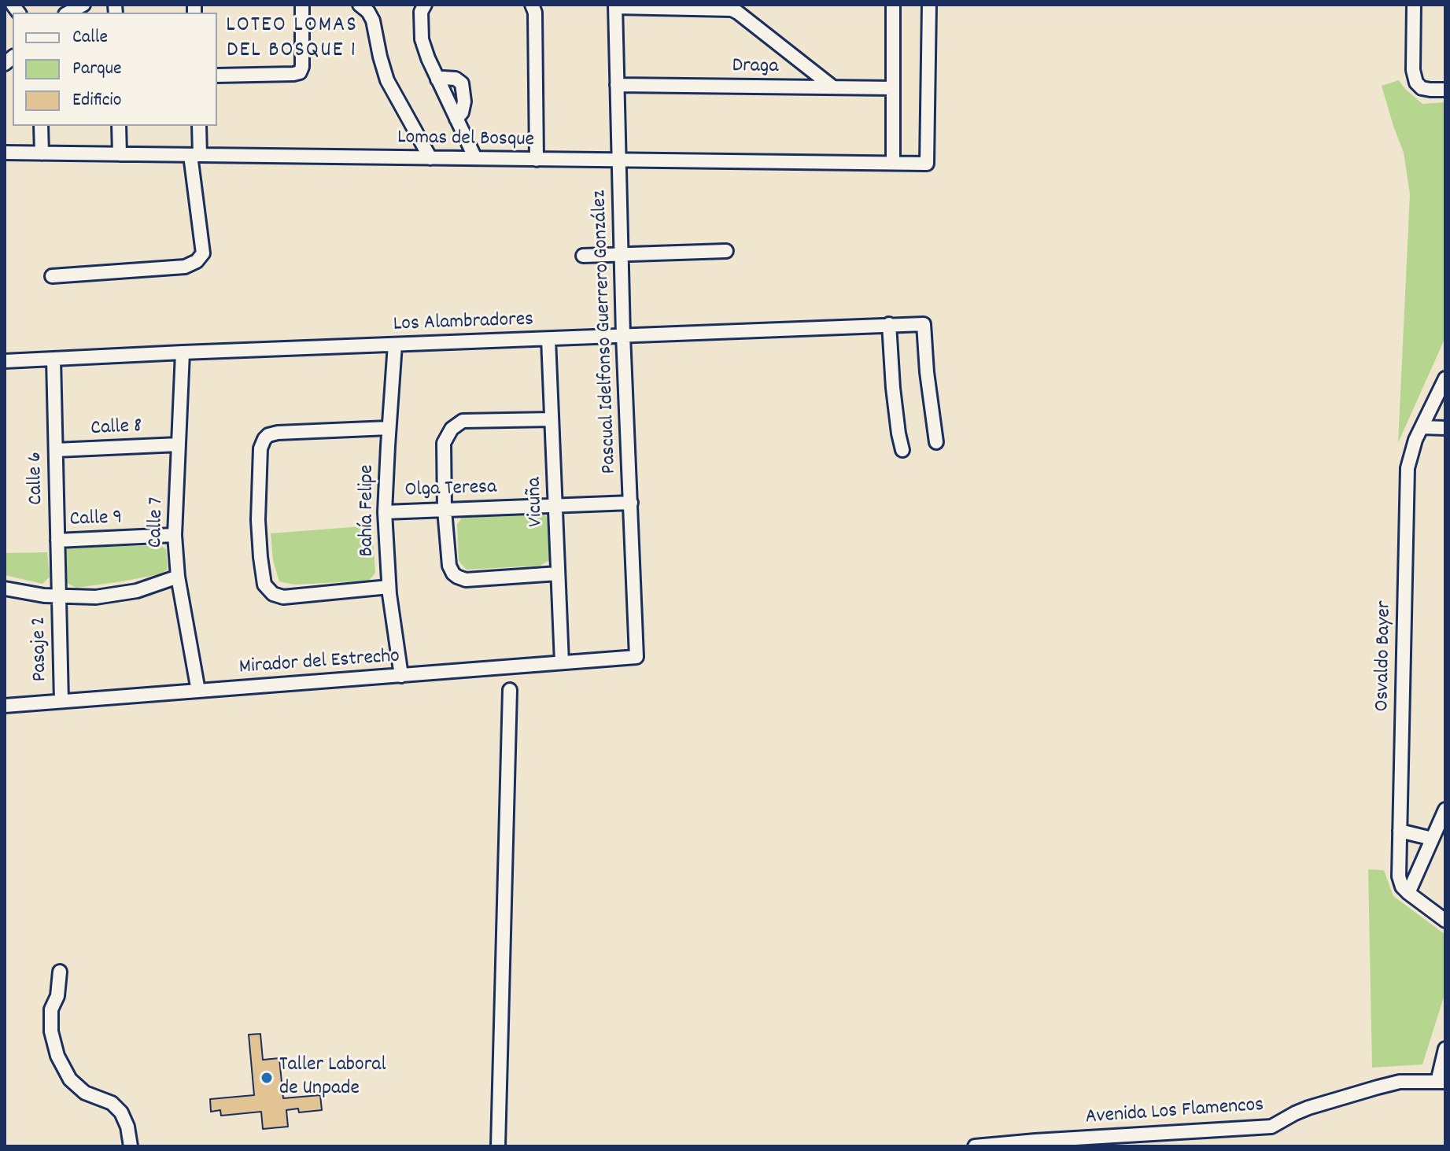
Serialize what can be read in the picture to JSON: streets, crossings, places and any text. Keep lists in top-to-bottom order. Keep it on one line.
{"streets":{"street":["Draga","Lomas del Bosque","Los Alambradores","Pascual Idelfonso Guerrero González","Calle 8","Calle 6","Olga Teresa","Vicuña","Bahía Felipe","Calle 9","Calle 7","Pasaje 2","Osvaldo Bayer","Mirador del Estrecho","Avenida Los Flamencos"]},"crossings":[["Draga","Pascual Idelfonso Guerrero González"],["Lomas del Bosque","Pascual Idelfonso Guerrero González"],["Los Alambradores","Pascual Idelfonso Guerrero González"],["Los Alambradores","Calle 6"],["Los Alambradores","Vicuña"],["Los Alambradores","Bahía Felipe"],["Los Alambradores","Calle 7"],["Pascual Idelfonso Guerrero González","Olga Teresa"],["Pascual Idelfonso Guerrero González","Mirador del Estrecho"],["Calle 8","Calle 6"],["Calle 8","Calle 7"],["Calle 6","Calle 9"],["Calle 6","Pasaje 2"],["Olga Teresa","Vicuña"],["Olga Teresa","Bahía Felipe"],["Vicuña","Mirador del Estrecho"],["Bahía Felipe","Mirador del Estrecho"],["Calle 9","Calle 7"],["Calle 7","Mirador del Estrecho"],["Pasaje 2","Mirador del Estrecho"]],"districts":["LOTEO LOMAS DEL BOSQUE 1"],"places":["Taller Laboral de Unpade"],"legend":["Calle","Parque","Edificio"]}
